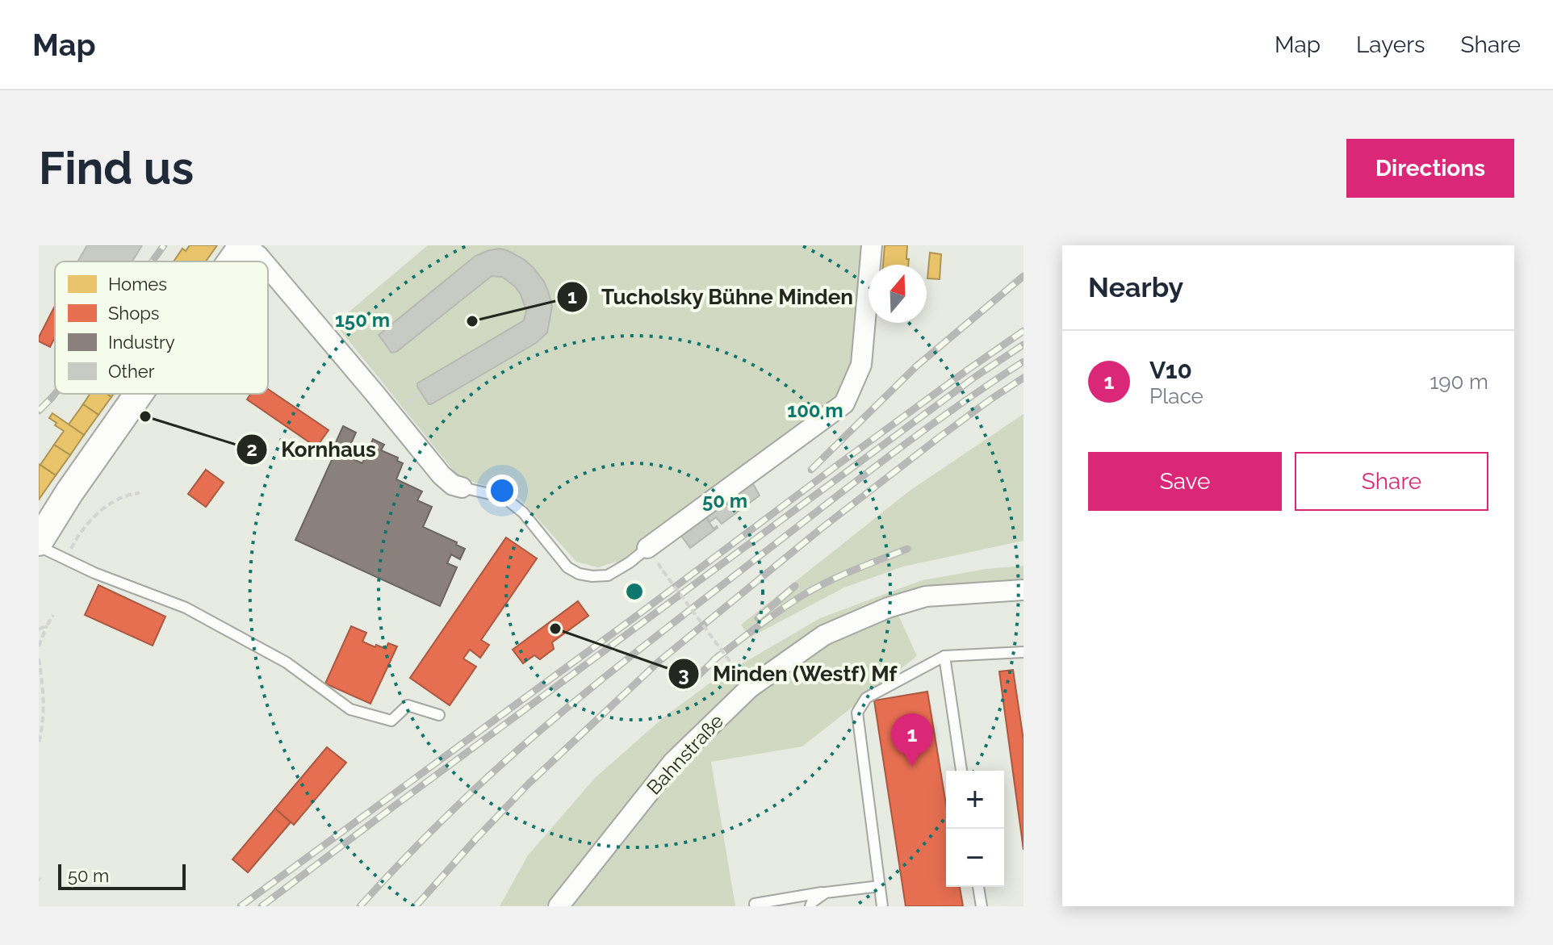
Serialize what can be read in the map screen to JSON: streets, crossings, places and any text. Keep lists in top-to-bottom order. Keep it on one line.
{"streets":{"street":["Bahnstraße"]},"places":["Tucholsky Bühne Minden","Kornhaus","Minden (Westf) Mf"],"legend":["Homes","Shops","Industry","Other"],"scale_bar":"50 m","north":"top","page":{"header":"Map","nav":["Map","Layers","Share"],"buttons":["Directions",["Save","Share"]],"title":"Find us","heading":"Nearby","list":[{"mark":"1","name":"V10","note":"Place","value":"190 m"}],"pins":"1","map_buttons":["+","−"],"scale":"50 m"},"rings":["150 m","100 m","50 m"]}
